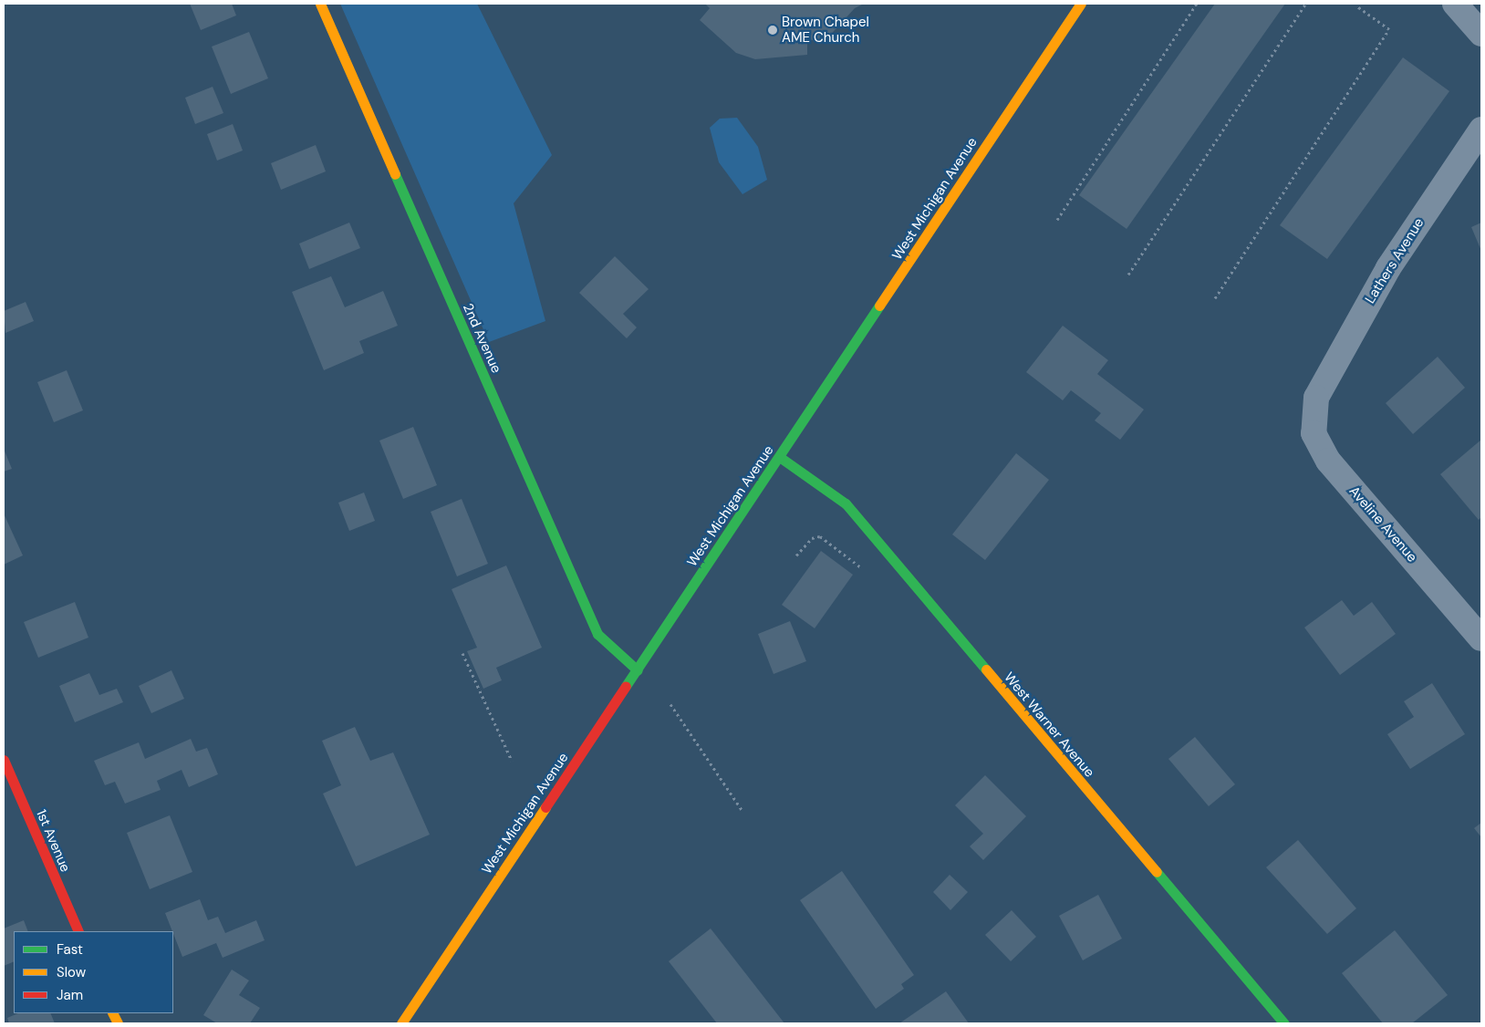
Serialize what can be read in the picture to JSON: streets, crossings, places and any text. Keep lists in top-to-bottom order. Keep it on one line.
{"streets":{"street":["West Michigan Avenue","Lathers Avenue","2nd Avenue","Aveline Avenue","West Warner Avenue","1st Avenue"]},"crossings":[["West Michigan Avenue","2nd Avenue"],["West Michigan Avenue","West Warner Avenue"],["Lathers Avenue","Aveline Avenue"]],"places":["Brown Chapel AME Church"],"legend":["Fast","Slow","Jam"]}
